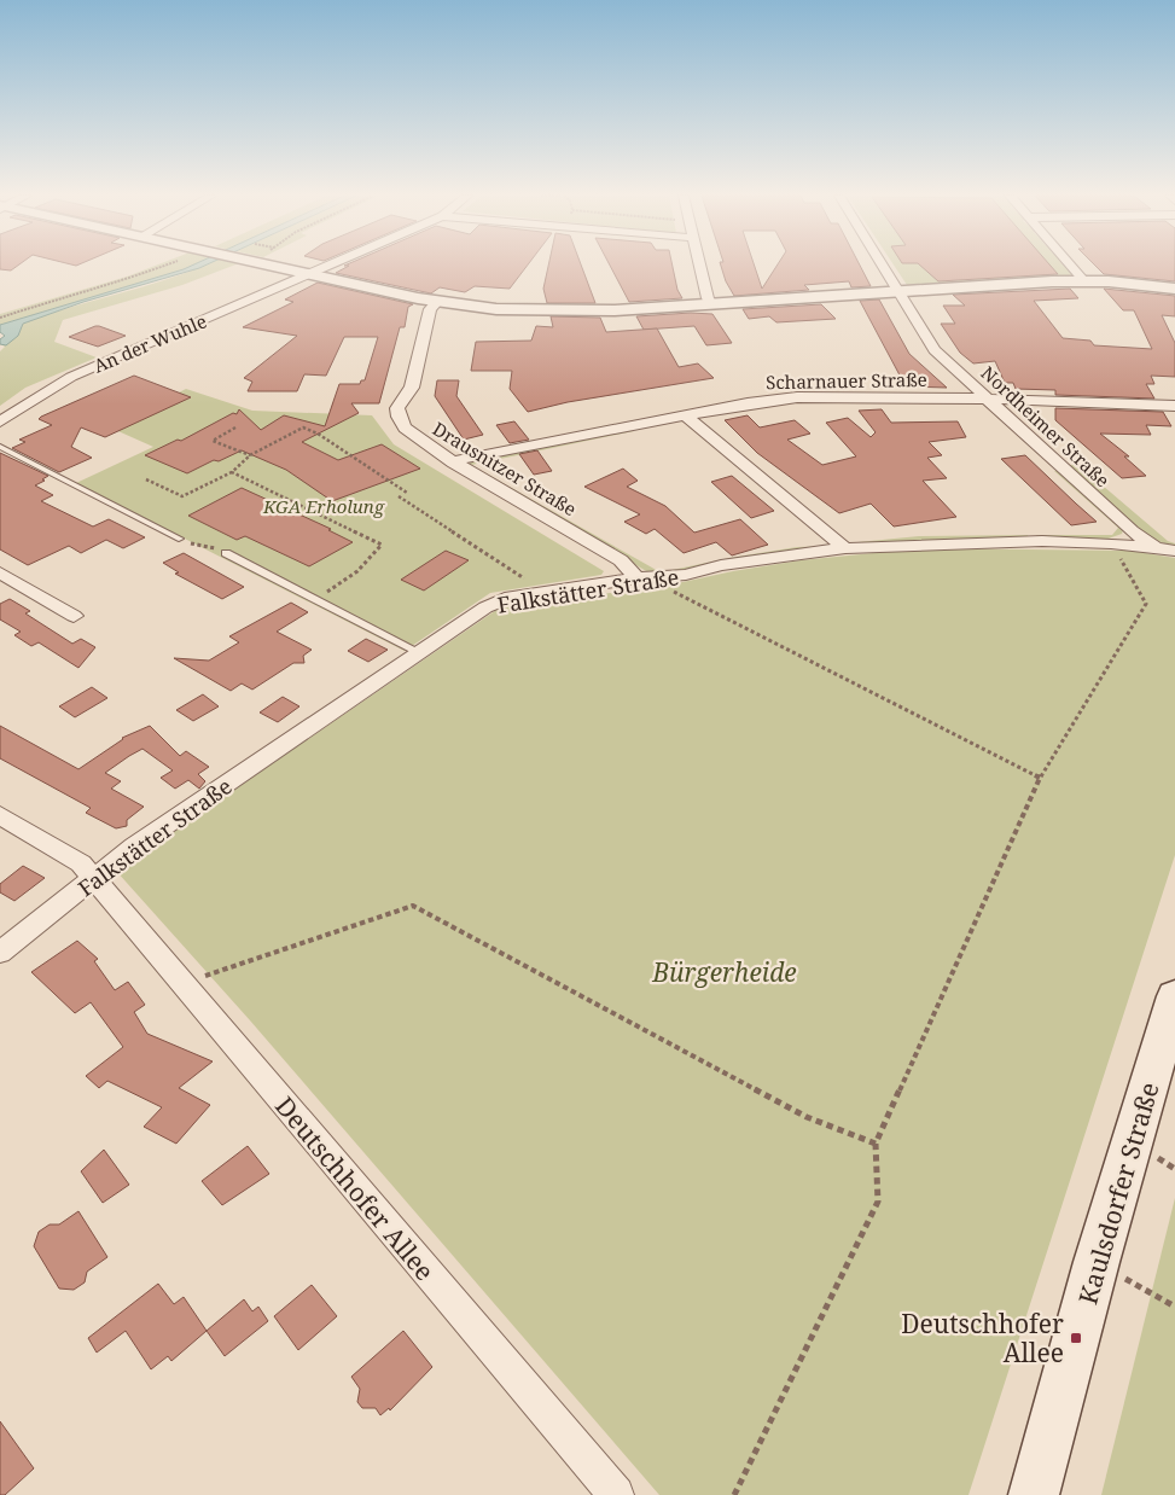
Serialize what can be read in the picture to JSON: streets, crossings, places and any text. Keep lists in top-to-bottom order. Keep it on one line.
{"streets":{"main road":["Kaulsdorfer Straße"],"street":["An der Wuhle","Scharnauer Straße","Nordheimer Straße","Drausnitzer Straße","Falkstätter Straße","Deutschhofer Allee"]},"crossings":[["Scharnauer Straße","Nordheimer Straße"],["Scharnauer Straße","Drausnitzer Straße"],["Nordheimer Straße","Falkstätter Straße"],["Drausnitzer Straße","Falkstätter Straße"],["Falkstätter Straße","Deutschhofer Allee"]],"parks":["KGA Erholung","Bürgerheide"],"places":{"transit":["Deutschhofer Allee"]}}
